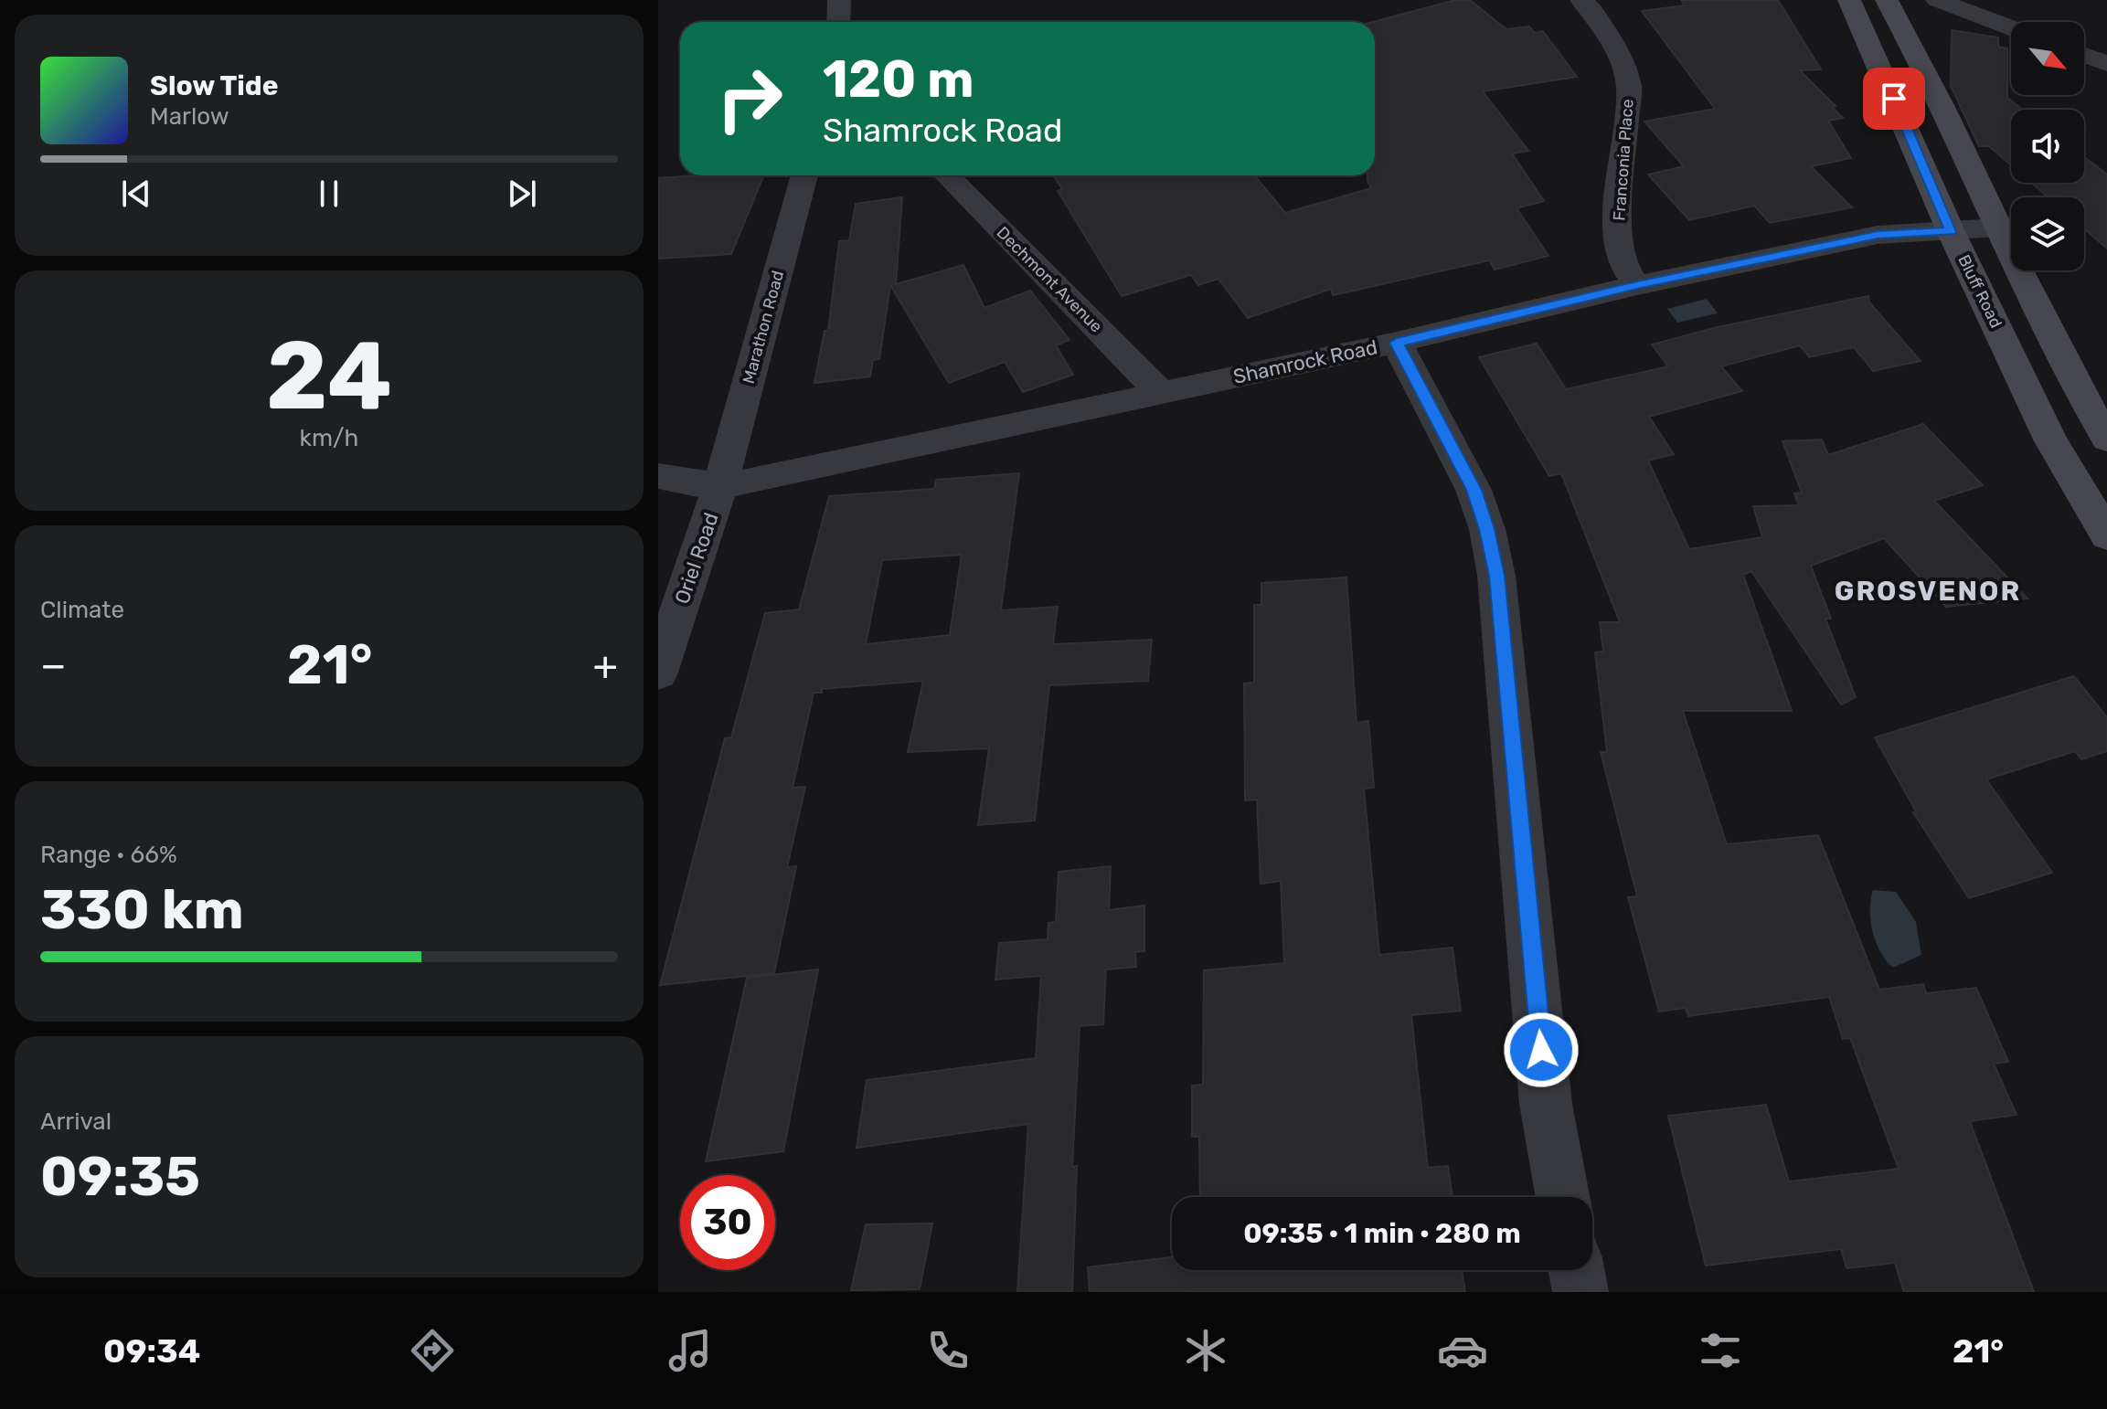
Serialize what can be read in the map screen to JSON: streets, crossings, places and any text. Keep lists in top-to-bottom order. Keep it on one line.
{"streets":{"street":["Franconia Place","Dechmont Avenue","Bluff Road","Marathon Road","Shamrock Road","Oriel Road"]},"crossings":[["Franconia Place","Shamrock Road"],["Dechmont Avenue","Shamrock Road"],["Bluff Road","Shamrock Road"],["Marathon Road","Shamrock Road"],["Marathon Road","Oriel Road"],["Shamrock Road","Oriel Road"]],"districts":["GROSVENOR"],"north":"bottom right","page":{"turn":["120 m","Shamrock Road"],"song":["Slow Tide","Marlow"],"tile":[["24","km/h"],"Climate",["Range · 66%","330 km"],["Arrival","09:35"]],"heat":["−","21°","+"],"limit":"30","trip":"09:35 · 1 min · 280 m","tabs":["09:34","21°"]}}
